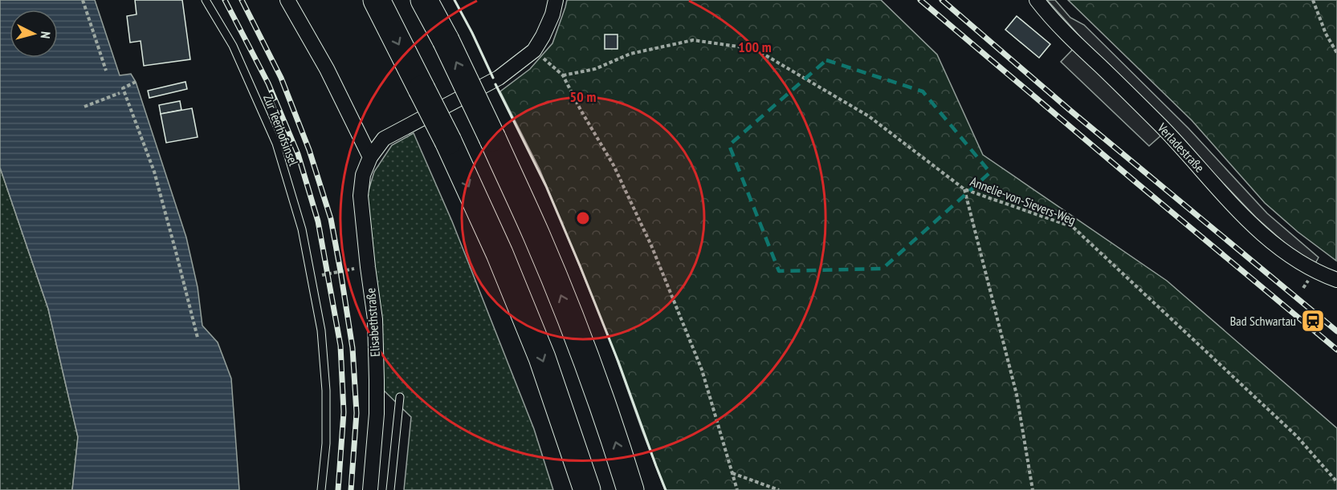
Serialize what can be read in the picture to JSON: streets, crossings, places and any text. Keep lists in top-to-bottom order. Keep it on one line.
{"streets":{"street":["Verladestraße","Elisabethstraße"],"lane":["Zur Teerhofsinsel"],"path":["Annelie-von-Sievers-Weg"]},"places":{"station":["Bad Schwartau"]},"north":"right","rings":["100 m","50 m"]}
